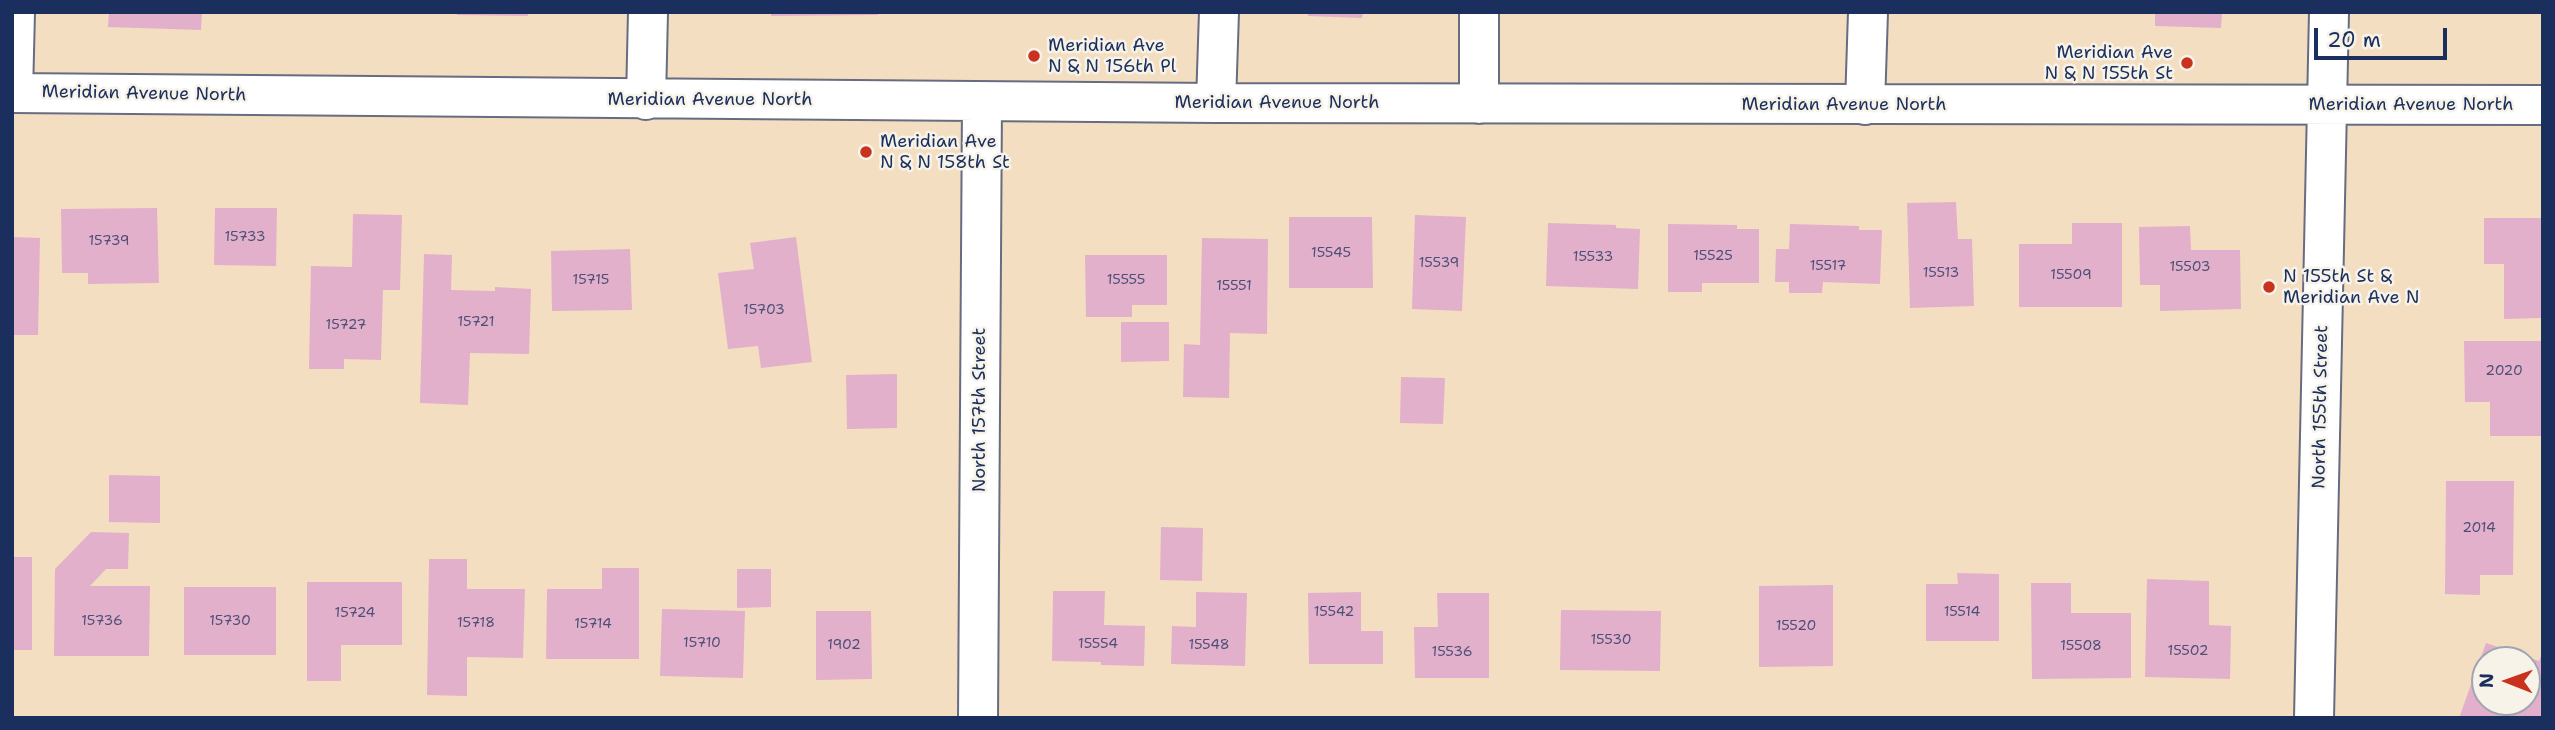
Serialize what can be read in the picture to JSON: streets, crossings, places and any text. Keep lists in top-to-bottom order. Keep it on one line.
{"streets":{"street":["Meridian Avenue North","North 155th Street","North 157th Street"]},"crossings":[["Meridian Avenue North","North 155th Street"],["Meridian Avenue North","North 157th Street"]],"places":["Meridian Ave N & N 156th Pl","Meridian Ave N & N 155th St","Meridian Ave N & N 158th St","N 155th St & Meridian Ave N"],"house_numbers":["15733","15739","15545","15525","15533","15539","15517","15503","15513","15509","15715","15555","15551","15703","15721","15727","2020","2014","15542","15514","15724","15736","15730","15718","15714","15520","15530","15710","15554","1902","15548","15508","15502","15536"],"scale_bar":"20 m","north":"left"}
